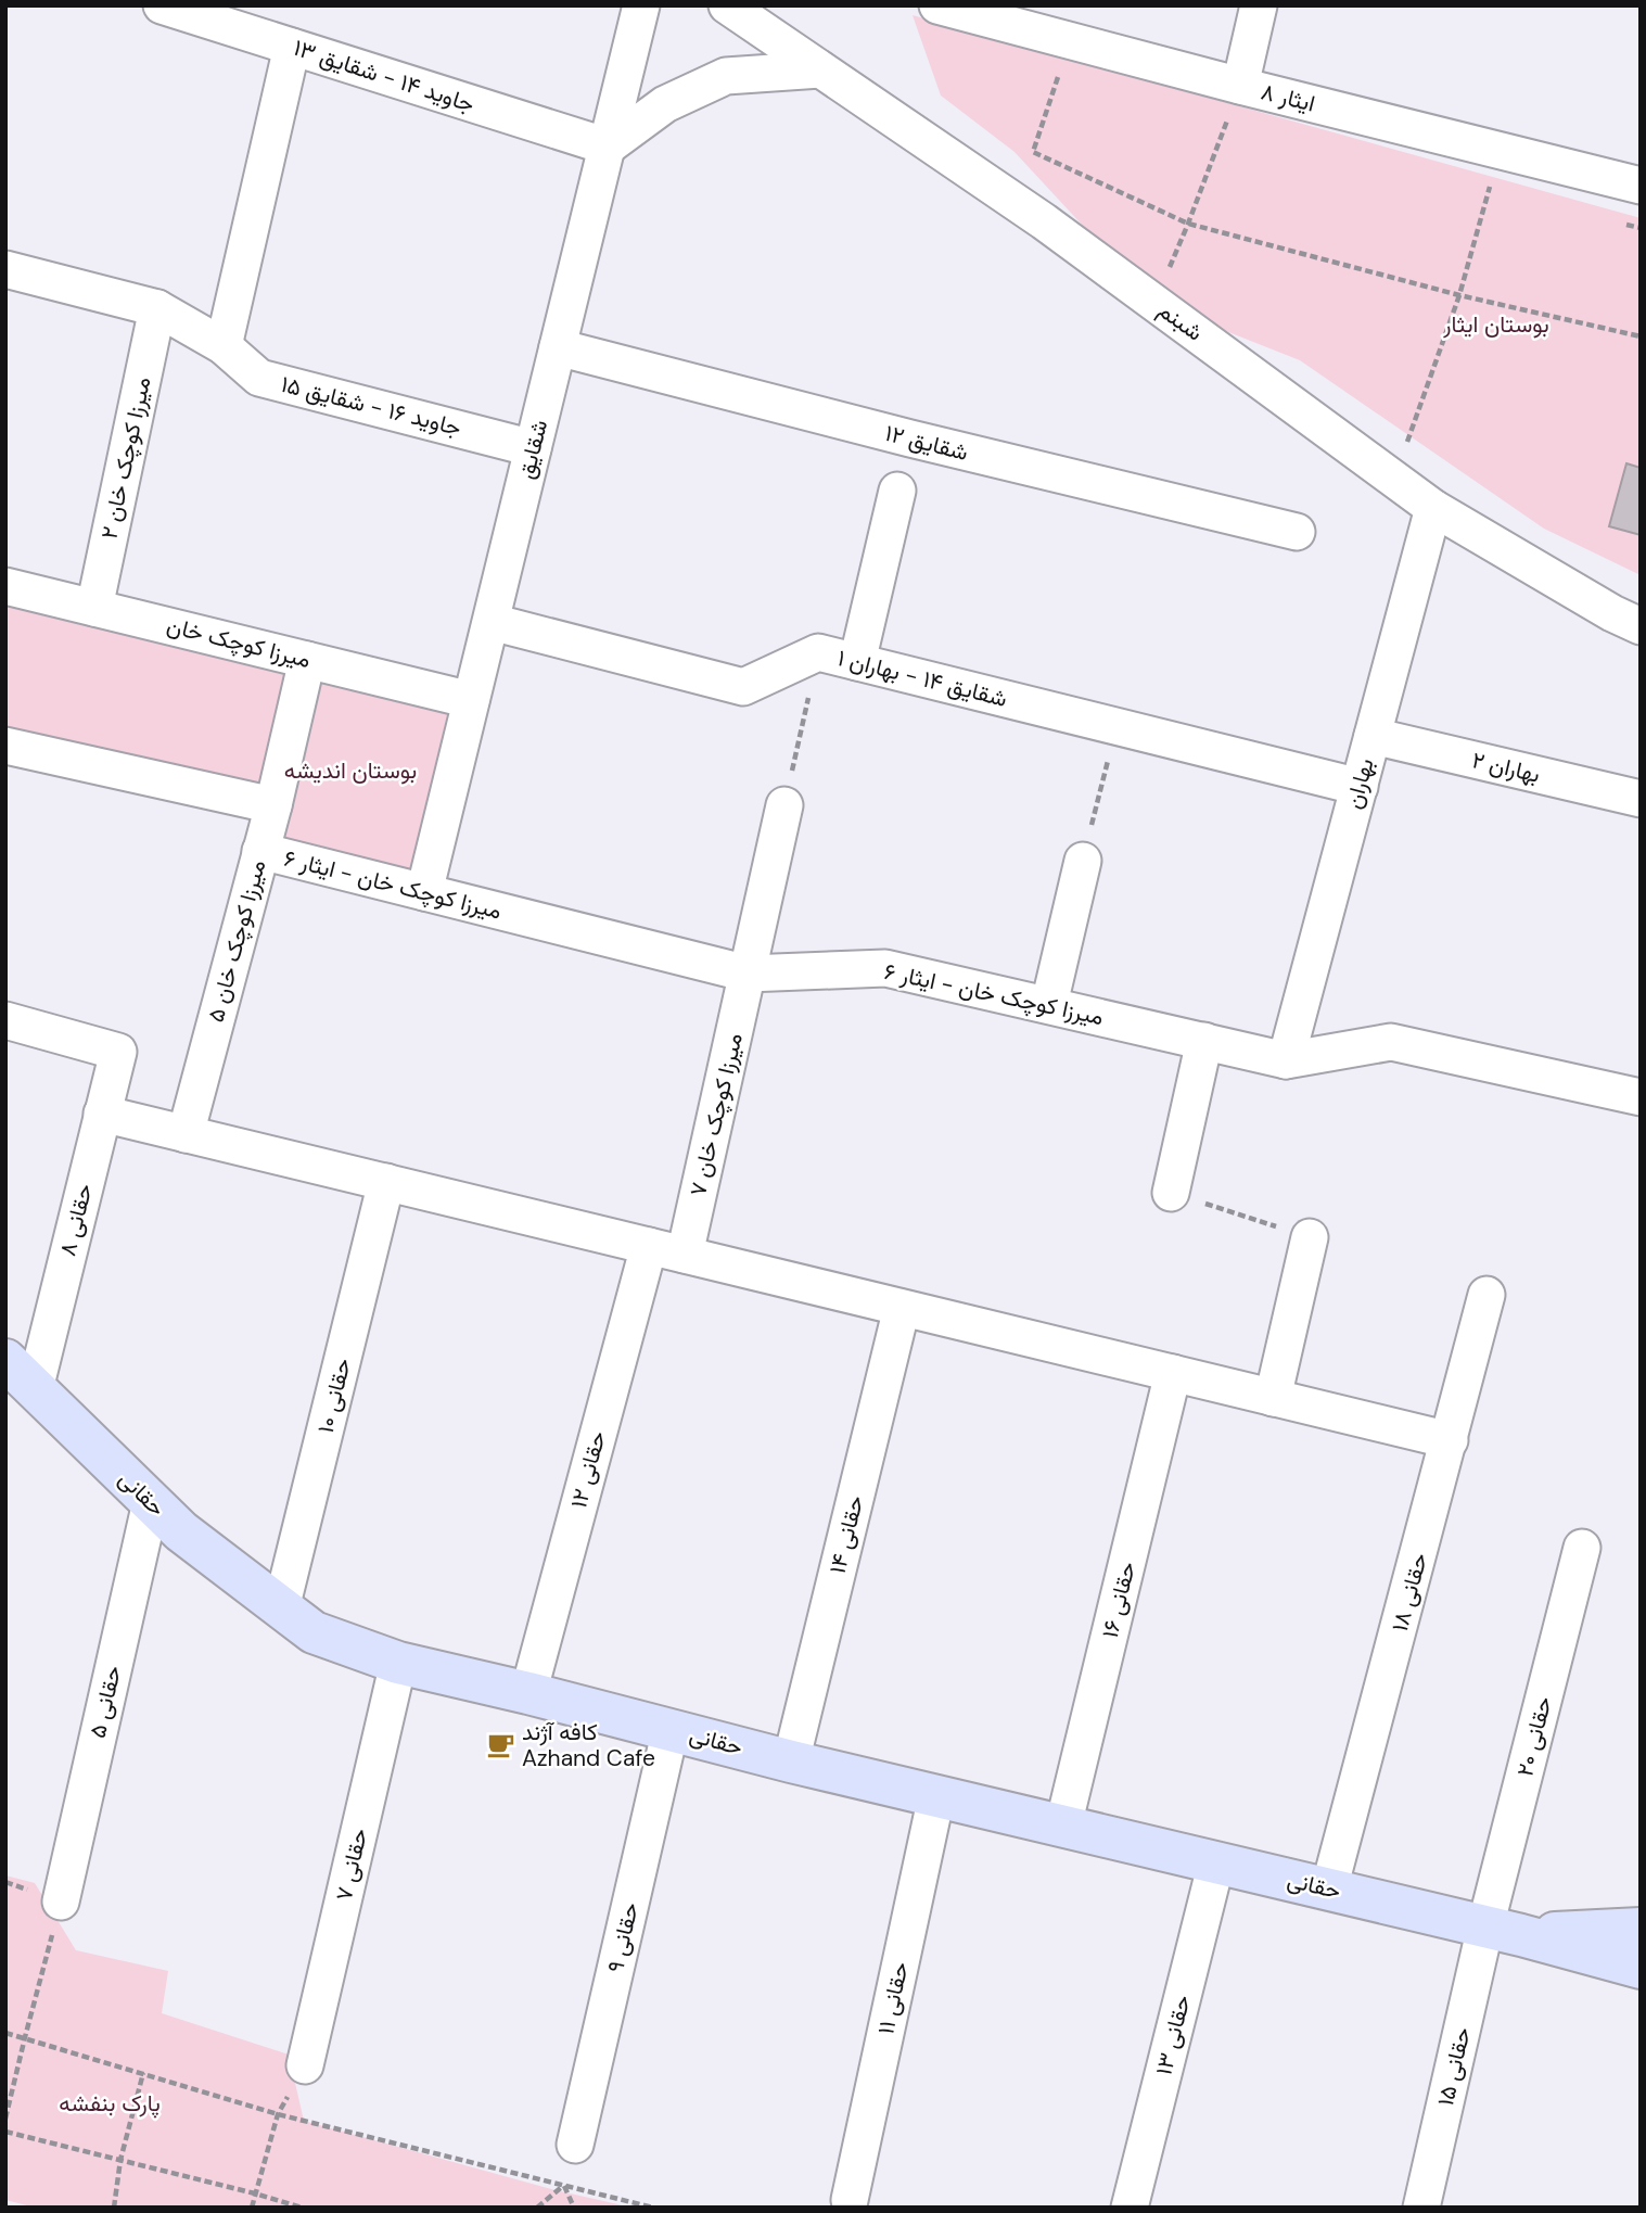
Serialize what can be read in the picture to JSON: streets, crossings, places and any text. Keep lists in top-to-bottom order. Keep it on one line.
{"streets":{"main road":["حقانی"],"street":["جاوید ۱۴ - شقایق ۱۳","ایثار ۸","شبنم","جاوید ۱۶ - شقایق ۱۵","شقایق ۱۲","شقایق","میرزا کوچک خان ۲","میرزا کوچک خان","شقایق ۱۴ - بهاران ۱","بهاران ۲","بهاران","میرزا کوچک خان - ایثار ۶","میرزا کوچک خان ۵","میرزا کوچک خان ۷","حقانی ۸","حقانی ۱۰","حقانی ۱۲","حقانی ۱۴","حقانی ۱۸","حقانی ۱۶","حقانی ۵","حقانی ۲۰","حقانی ۷","حقانی ۹","حقانی ۱۱","حقانی ۱۳","حقانی ۱۵"]},"crossings":[["جاوید ۱۴ - شقایق ۱۳","شقایق"],["شبنم","بهاران"],["جاوید ۱۶ - شقایق ۱۵","شقایق"],["جاوید ۱۶ - شقایق ۱۵","میرزا کوچک خان ۲"],["شقایق ۱۲","شقایق"],["شقایق","میرزا کوچک خان"],["شقایق","شقایق ۱۴ - بهاران ۱"],["شقایق","میرزا کوچک خان - ایثار ۶"],["میرزا کوچک خان ۲","میرزا کوچک خان"],["میرزا کوچک خان","میرزا کوچک خان ۵"],["شقایق ۱۴ - بهاران ۱","بهاران"],["بهاران ۲","بهاران"],["بهاران","میرزا کوچک خان - ایثار ۶"],["میرزا کوچک خان - ایثار ۶","میرزا کوچک خان ۵"],["میرزا کوچک خان - ایثار ۶","میرزا کوچک خان ۷"],["حقانی ۸","حقانی"],["حقانی ۱۰","حقانی"],["حقانی ۱۲","حقانی"],["حقانی","حقانی ۱۴"],["حقانی","حقانی ۱۸"],["حقانی","حقانی ۱۶"],["حقانی","حقانی ۵"],["حقانی","حقانی ۲۰"],["حقانی","حقانی ۷"],["حقانی","حقانی ۹"],["حقانی","حقانی ۱۱"],["حقانی","حقانی ۱۳"],["حقانی","حقانی ۱۵"],["حقانی ۲۰","حقانی ۱۵"]],"parks":["بوستان ایثار","بوستان اندیشه","پارک بنفشه"],"places":{"cafe":["کافه آژند Azhand Cafe"]}}
